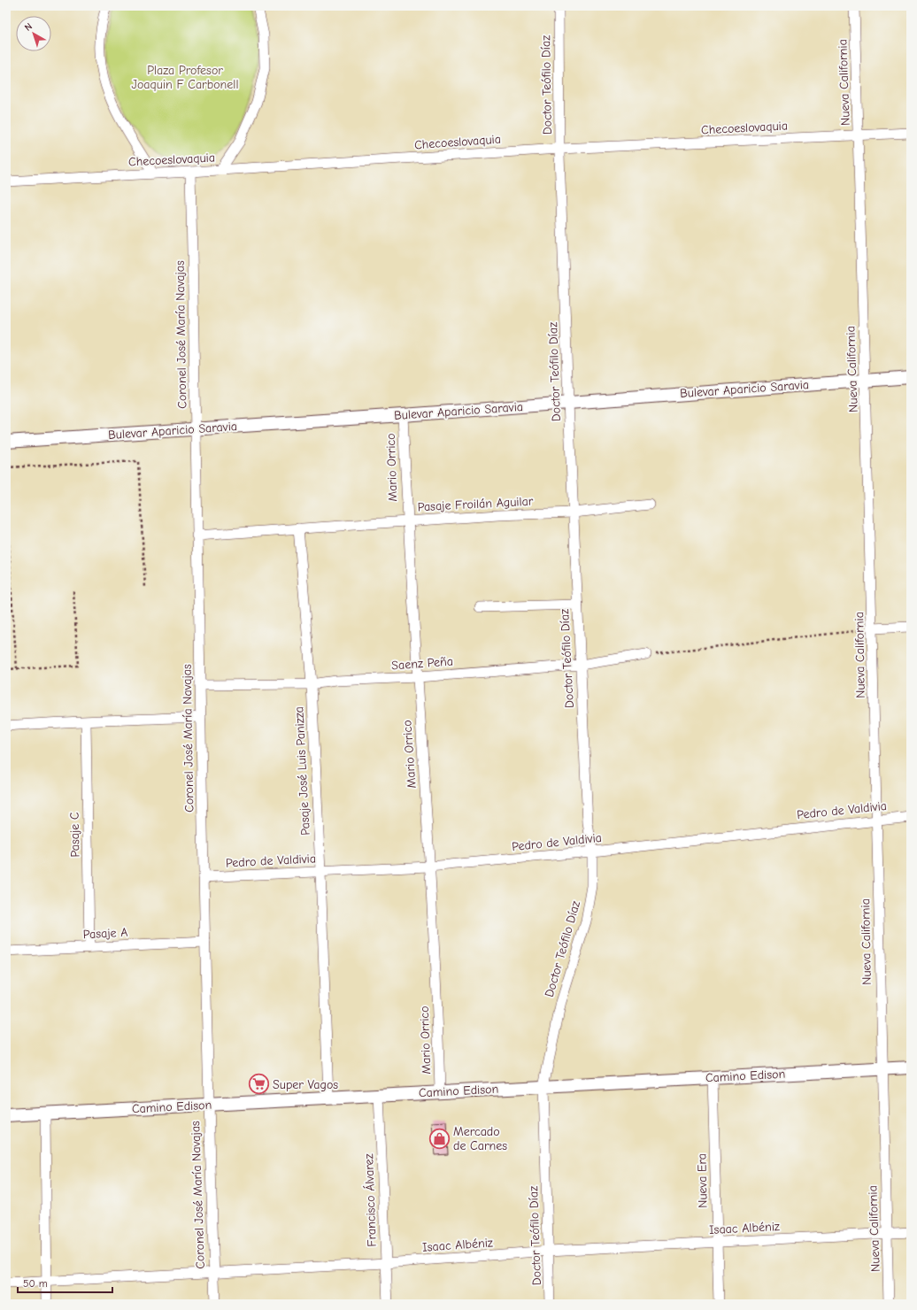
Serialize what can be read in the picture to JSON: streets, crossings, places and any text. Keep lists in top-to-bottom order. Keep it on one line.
{"streets":{"street":["Nueva California","Doctor Teófilo Díaz","Checoeslovaquia","Coronel José María Navajas","Bulevar Aparicio Saravia","Mario Orrico","Pasaje Froilán Aguilar","Saenz Peña","Pasaje José Luis Panizza","Pedro de Valdivia","Pasaje C","Pasaje A","Camino Edison","Nueva Era","Francisco Álvarez","Isaac Albéniz"]},"crossings":[["Nueva California","Checoeslovaquia"],["Nueva California","Bulevar Aparicio Saravia"],["Nueva California","Pedro de Valdivia"],["Nueva California","Camino Edison"],["Nueva California","Isaac Albéniz"],["Doctor Teófilo Díaz","Checoeslovaquia"],["Doctor Teófilo Díaz","Bulevar Aparicio Saravia"],["Doctor Teófilo Díaz","Pasaje Froilán Aguilar"],["Doctor Teófilo Díaz","Saenz Peña"],["Doctor Teófilo Díaz","Pedro de Valdivia"],["Doctor Teófilo Díaz","Camino Edison"],["Doctor Teófilo Díaz","Isaac Albéniz"],["Checoeslovaquia","Coronel José María Navajas"],["Coronel José María Navajas","Bulevar Aparicio Saravia"],["Coronel José María Navajas","Pasaje Froilán Aguilar"],["Coronel José María Navajas","Saenz Peña"],["Coronel José María Navajas","Pedro de Valdivia"],["Coronel José María Navajas","Pasaje A"],["Coronel José María Navajas","Camino Edison"],["Coronel José María Navajas","Isaac Albéniz"],["Bulevar Aparicio Saravia","Mario Orrico"],["Mario Orrico","Pasaje Froilán Aguilar"],["Mario Orrico","Saenz Peña"],["Mario Orrico","Pedro de Valdivia"],["Mario Orrico","Camino Edison"],["Pasaje Froilán Aguilar","Pasaje José Luis Panizza"],["Saenz Peña","Pasaje José Luis Panizza"],["Pasaje José Luis Panizza","Pedro de Valdivia"],["Pasaje José Luis Panizza","Camino Edison"],["Pasaje C","Pasaje A"],["Camino Edison","Nueva Era"],["Camino Edison","Francisco Álvarez"],["Nueva Era","Isaac Albéniz"],["Francisco Álvarez","Isaac Albéniz"]],"parks":["Plaza Profesor Joaquin F Carbonell"],"places":{"supermarket":["Super Vagos"],"shop":["Mercado de Carnes"]},"scale_bar":"50 m","north":"top left"}
